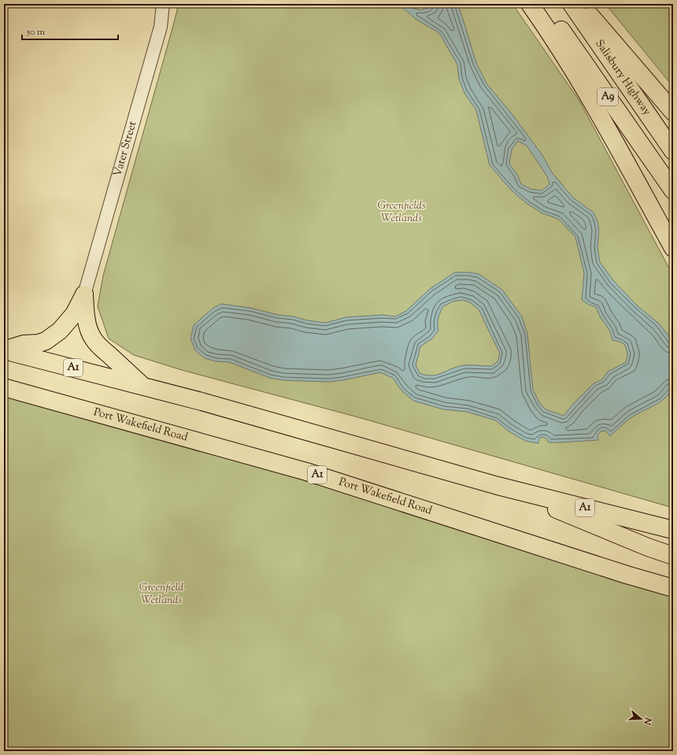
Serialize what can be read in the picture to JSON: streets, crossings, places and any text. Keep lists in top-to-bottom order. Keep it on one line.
{"streets":{"highway":["Salisbury Highway","A9","A1","Port Wakefield Road"],"street":["Vater Street"]},"parks":["Greenfields Wetlands","Greenfield Wetlands"],"scale_bar":"50 m","north":"right"}
